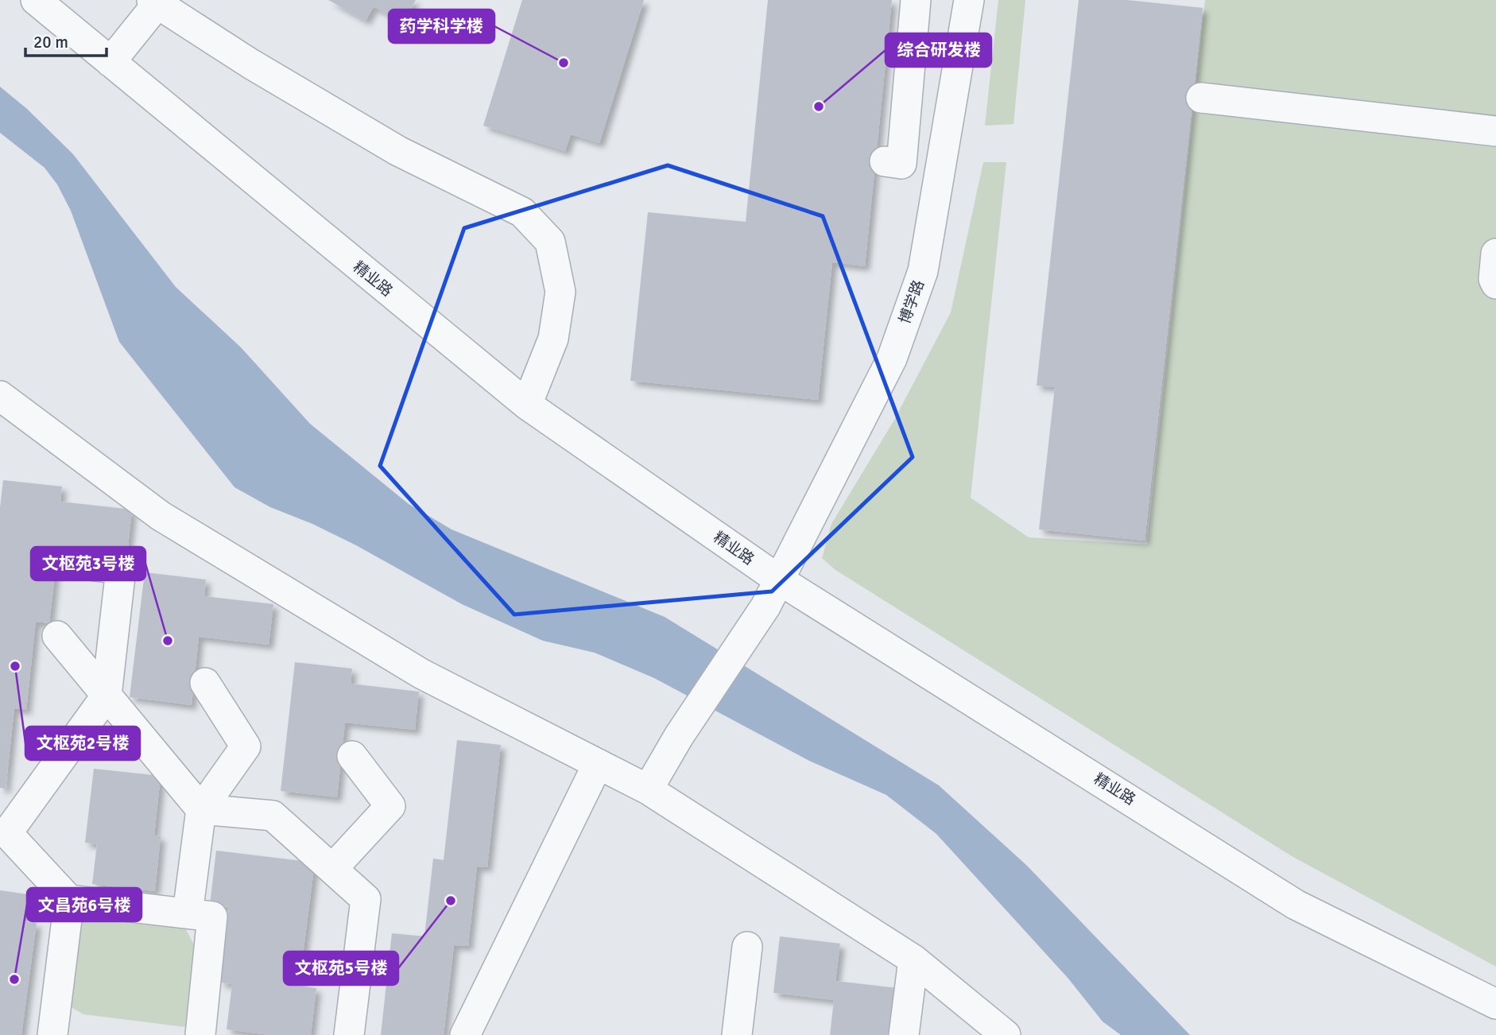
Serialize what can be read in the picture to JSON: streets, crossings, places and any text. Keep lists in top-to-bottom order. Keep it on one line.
{"streets":{"street":["精业路","博学路"]},"crossings":[["精业路","博学路"]],"places":["药学科学楼","综合研发楼","文枢苑3号楼","文枢苑2号楼","文枢苑5号楼","文昌苑6号楼"],"scale_bar":"20 m"}
